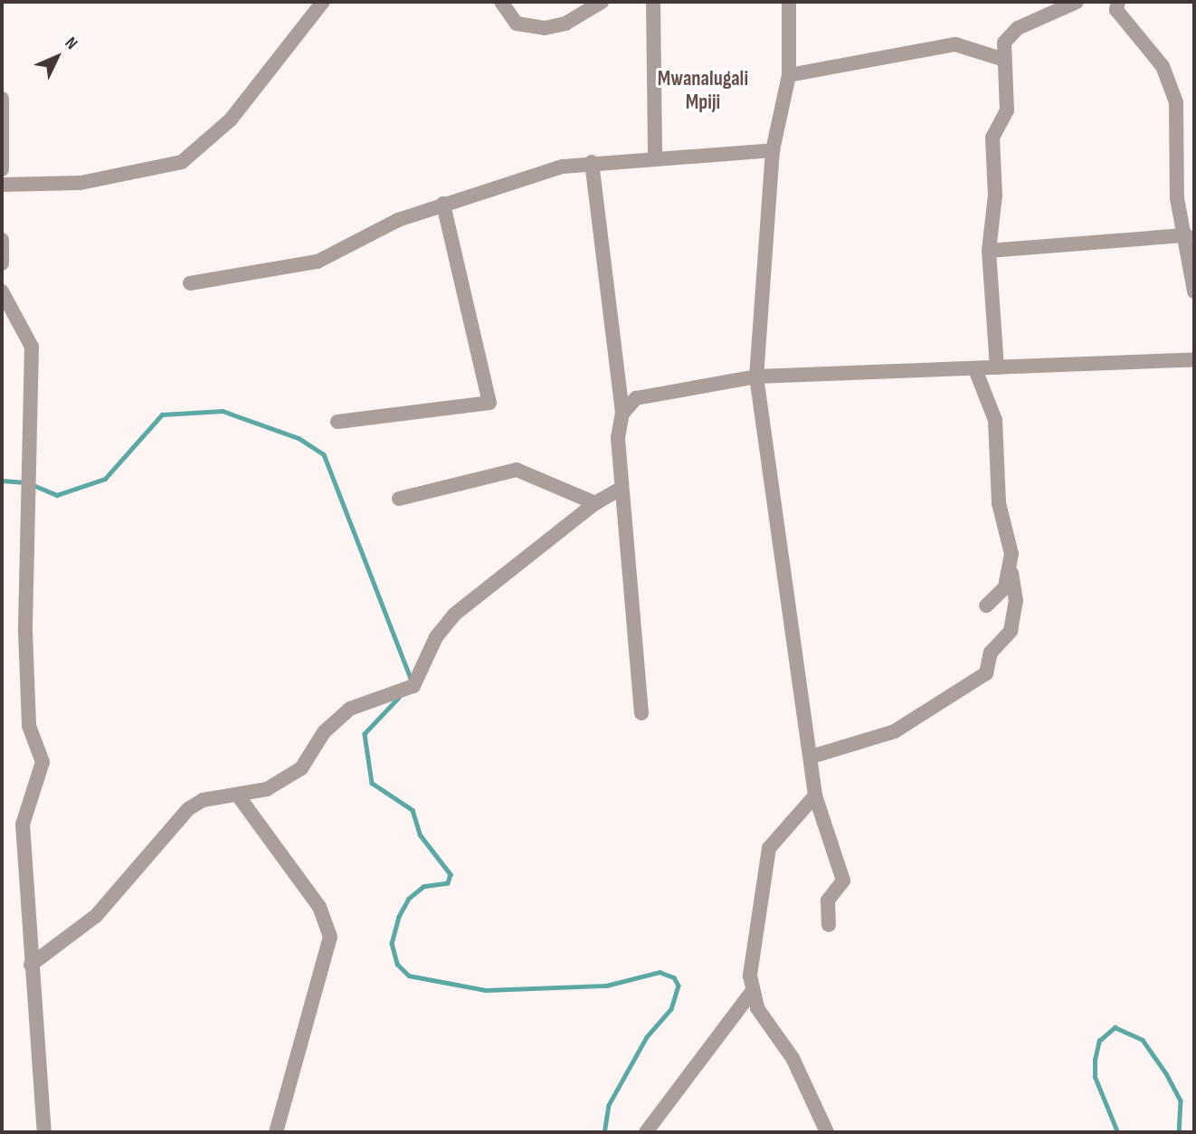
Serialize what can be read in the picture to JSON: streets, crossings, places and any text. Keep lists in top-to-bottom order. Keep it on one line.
{"districts":["Mwanalugali Mpiji"],"north":"top right"}
